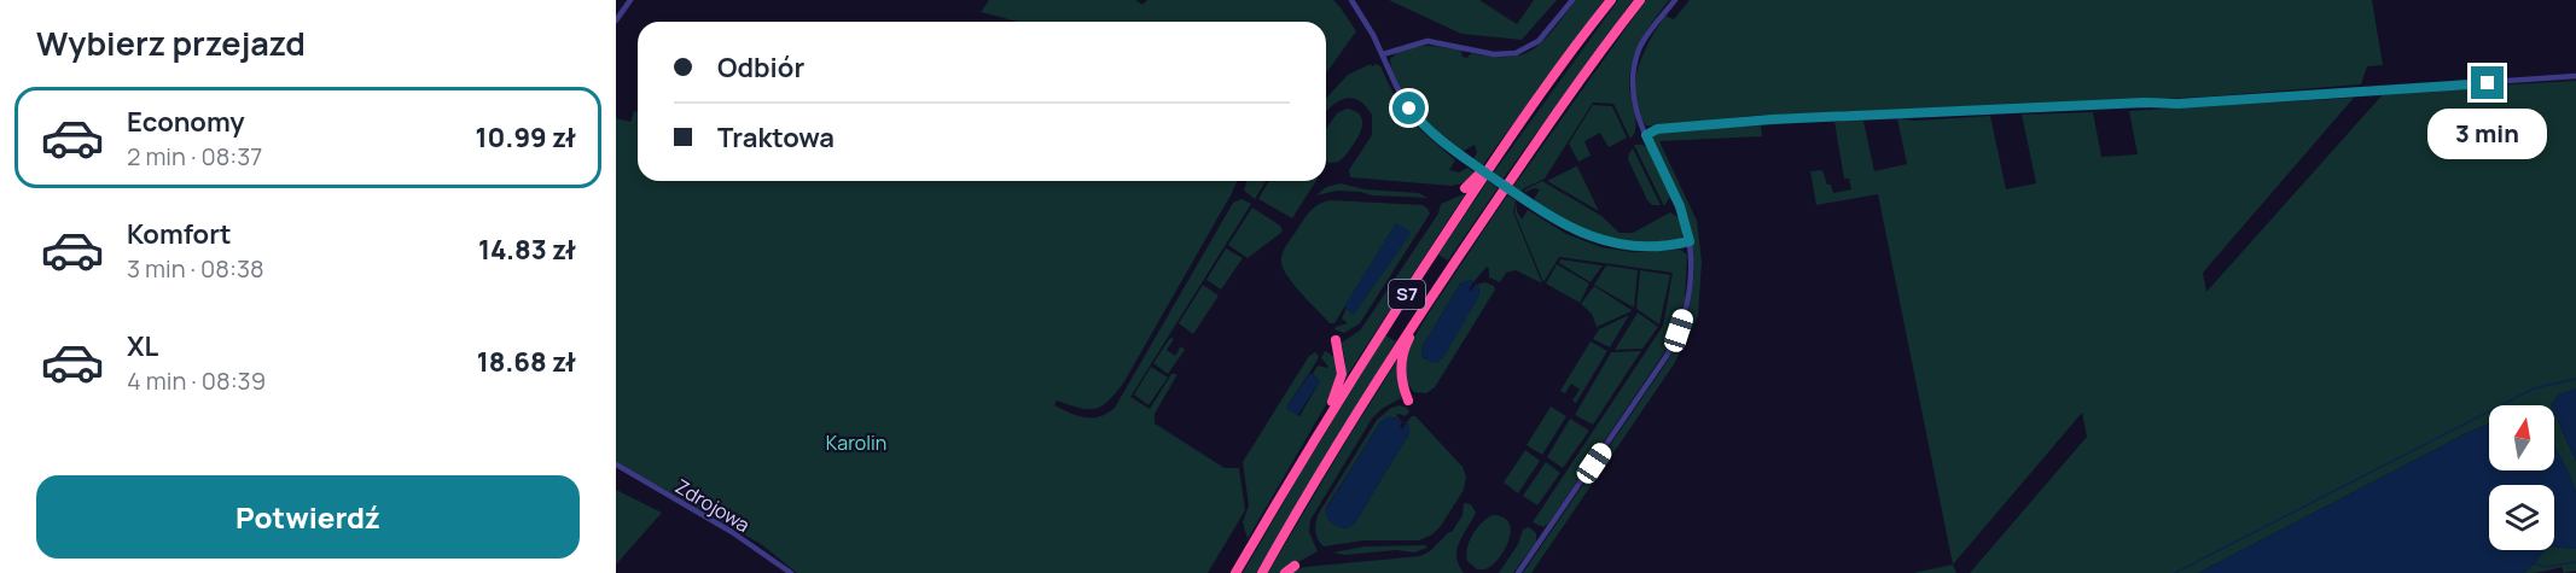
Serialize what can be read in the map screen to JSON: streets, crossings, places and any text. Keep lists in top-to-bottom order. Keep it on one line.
{"streets":{"highway":["S7"],"street":["Zdrojowa"]},"parks":["Karolin"],"north":"top","page":{"heading":"Wybierz przejazd","banner":["Odbiór","Traktowa"],"list":[{"name":"Economy","note":"2 min · 08:37","value":"10.99 zł"},{"name":"Komfort","note":"3 min · 08:38","value":"14.83 zł"},{"name":"XL","note":"4 min · 08:39","value":"18.68 zł"}],"bubble":"3 min","buttons":"Potwierdź"}}
